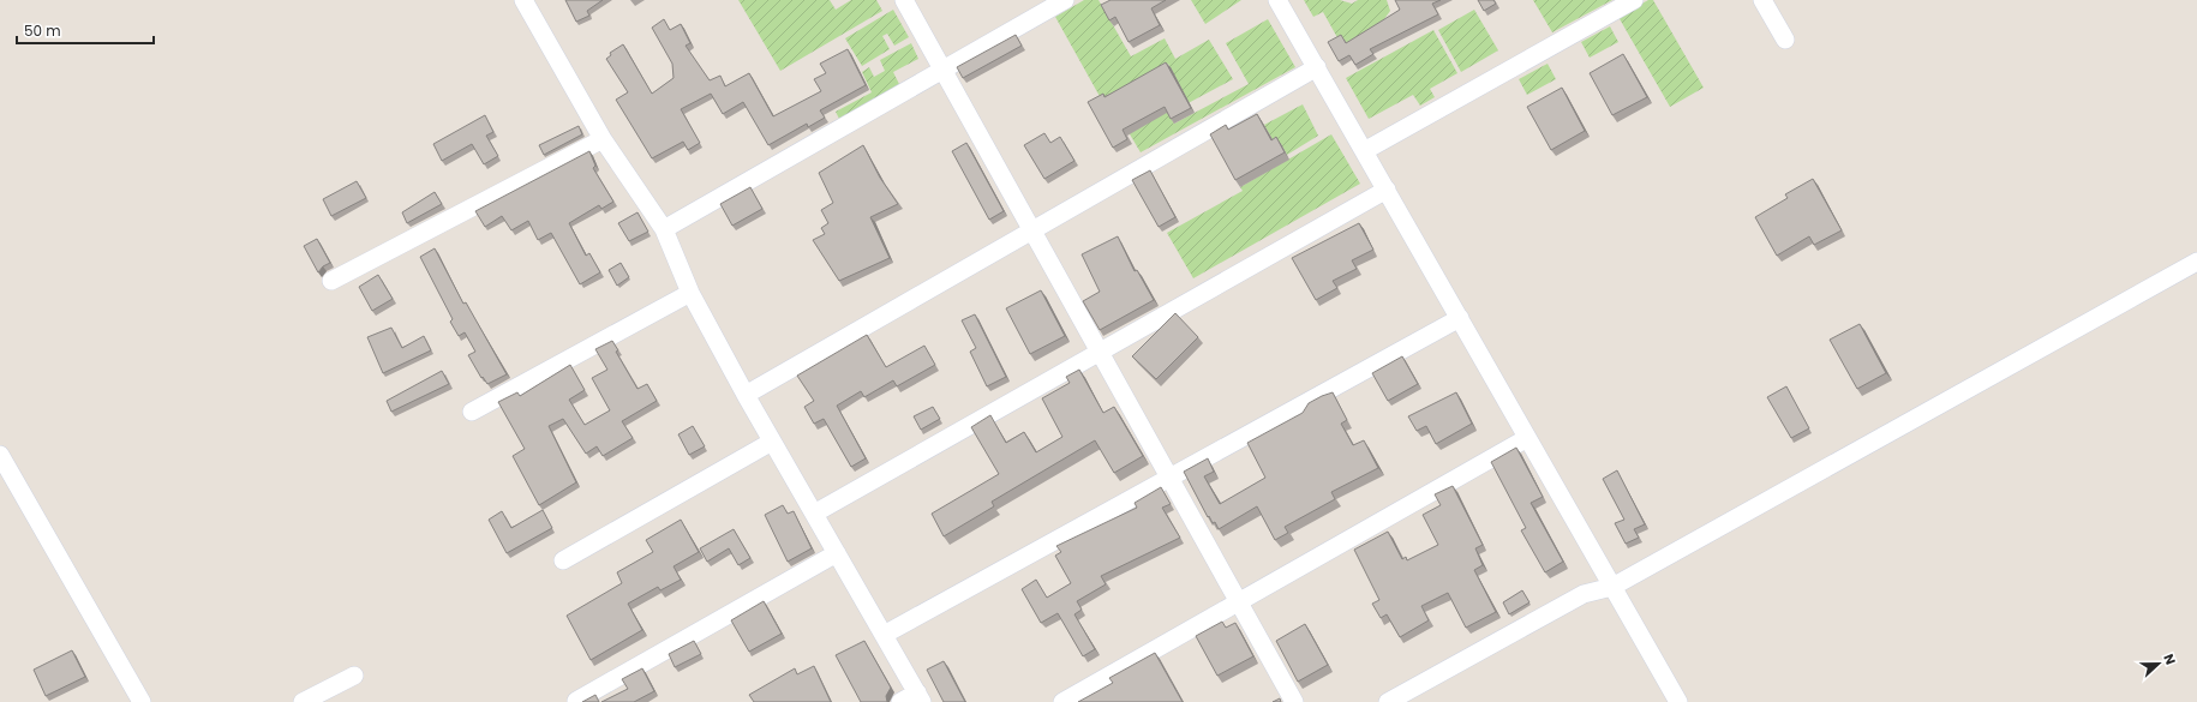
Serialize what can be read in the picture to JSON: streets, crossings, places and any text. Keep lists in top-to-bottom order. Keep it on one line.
{"scale_bar":"50 m","north":"right"}
